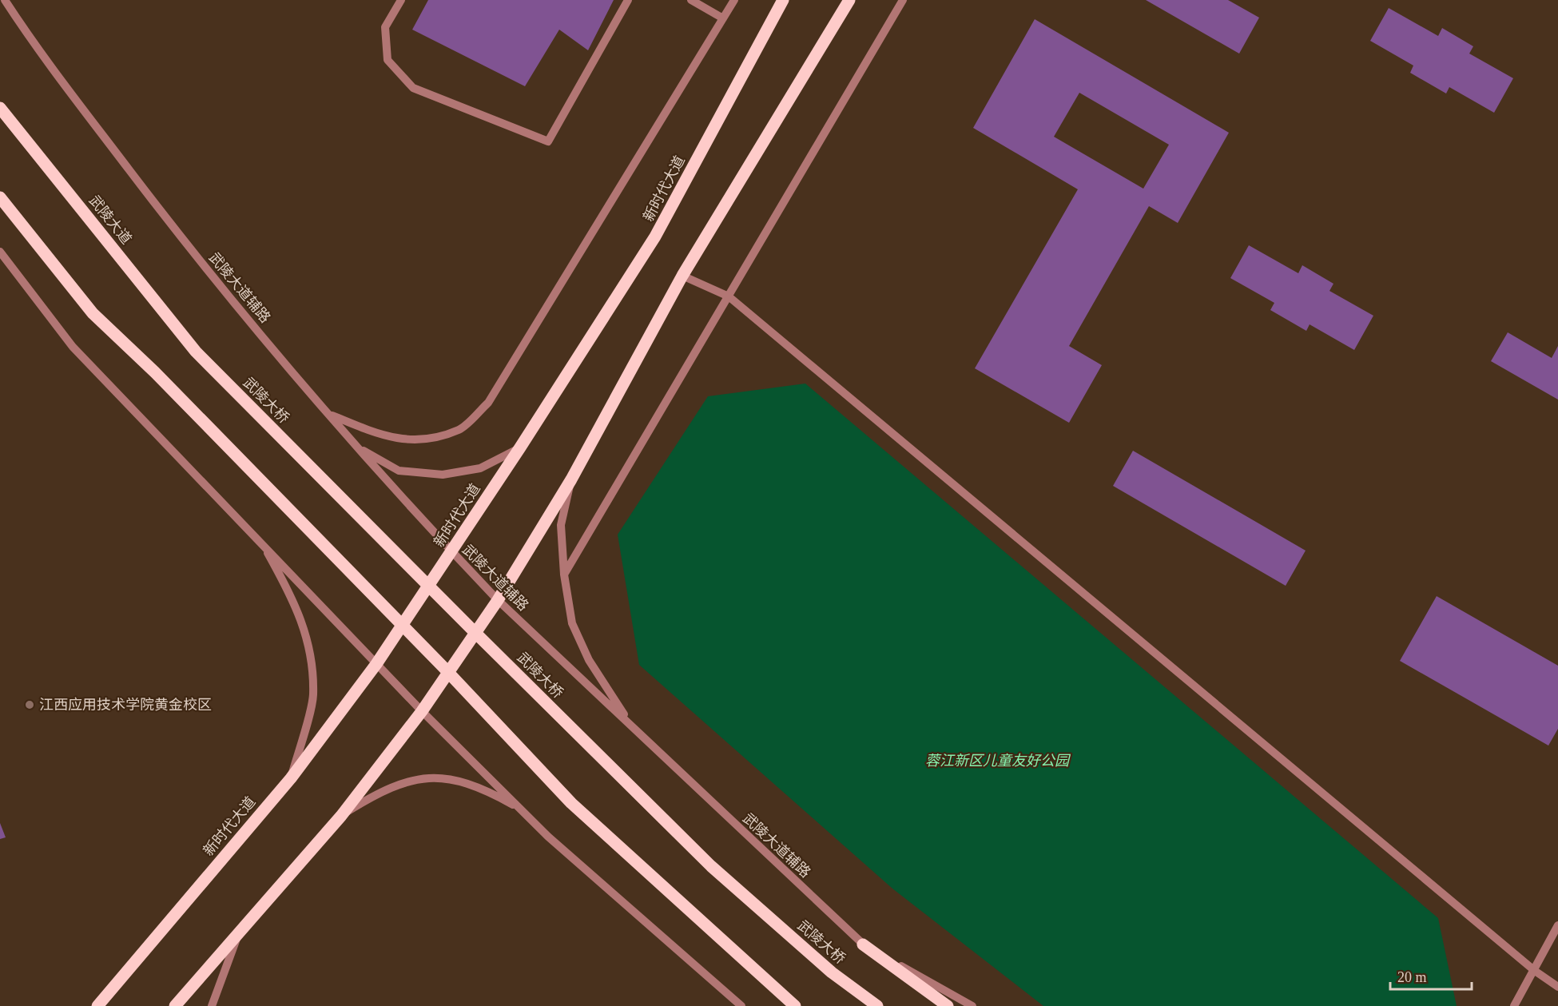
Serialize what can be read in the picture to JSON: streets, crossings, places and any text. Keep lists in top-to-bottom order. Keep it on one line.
{"streets":{"main road":["新时代大道","武陵大道","武陵大桥"],"street":["武陵大道辅路"]},"crossings":[["新时代大道","武陵大道辅路"],["武陵大道","武陵大桥"]],"parks":["蓉江新区儿童友好公园"],"places":["江西应用技术学院黄金校区"],"scale_bar":"20 m"}
